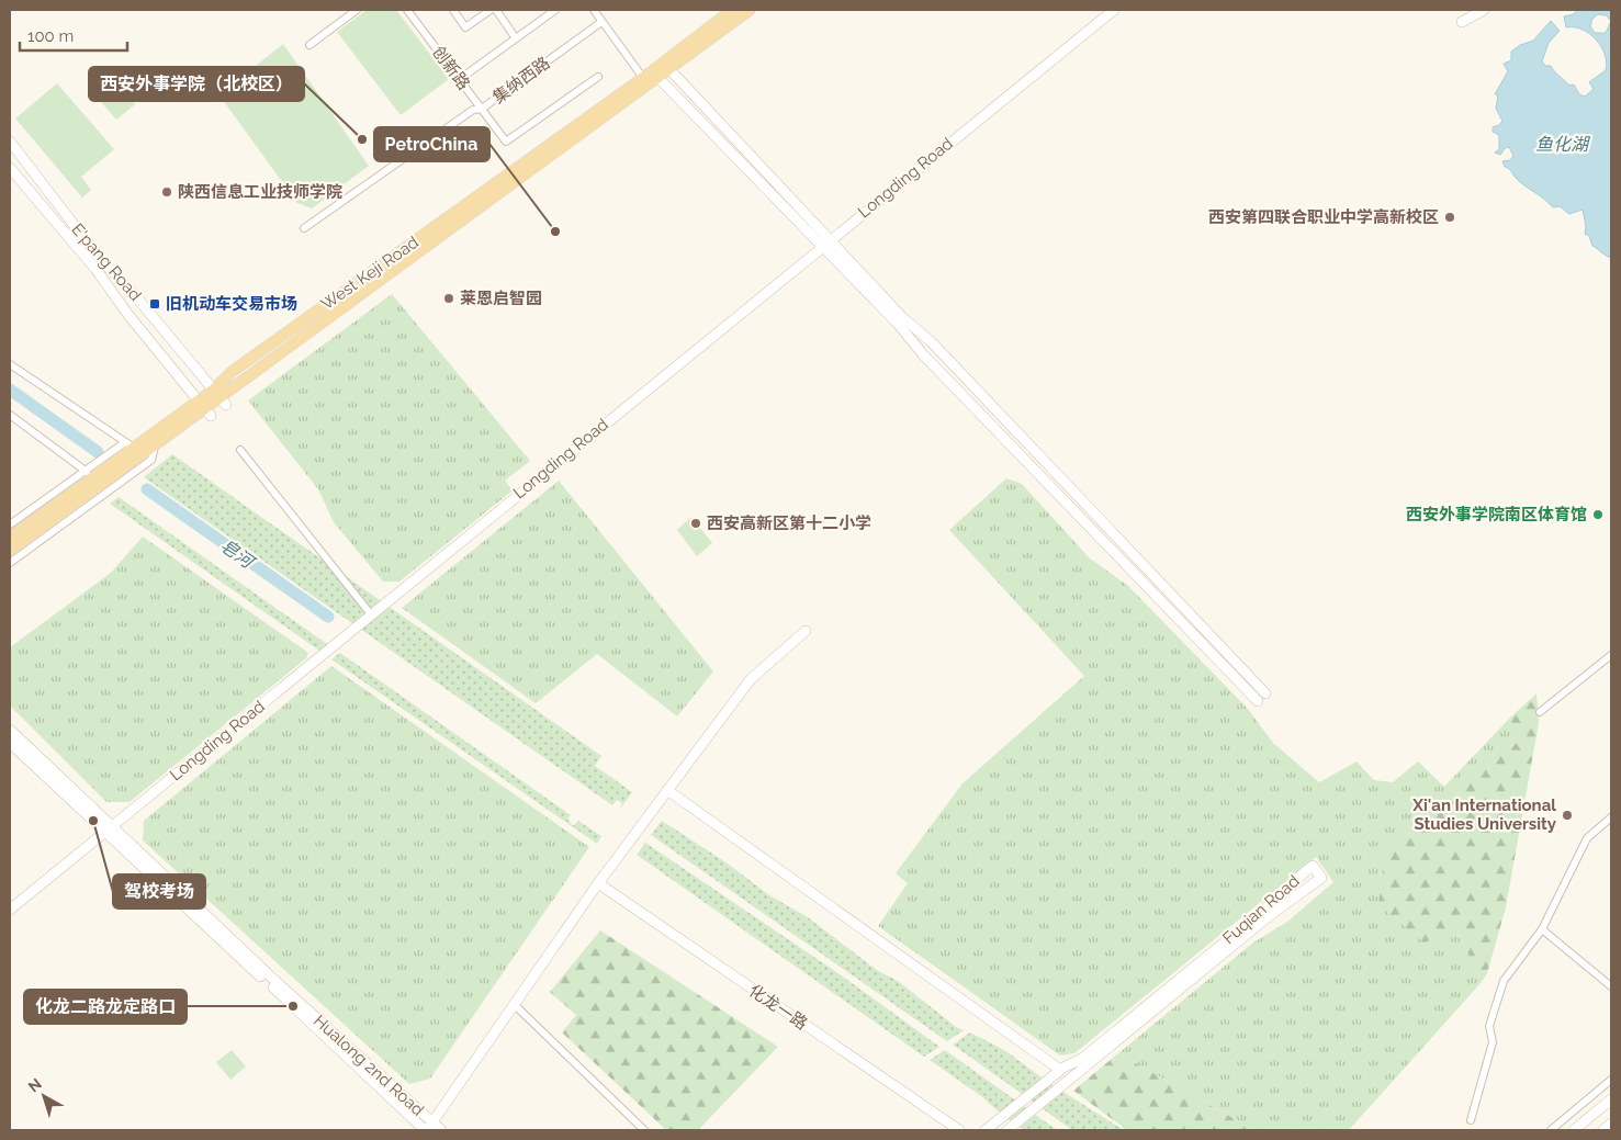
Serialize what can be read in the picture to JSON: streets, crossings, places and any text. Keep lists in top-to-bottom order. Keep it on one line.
{"streets":{"main road":["West Keji Road"],"street":["创新路","集纳西路","Longding Road","E'pang Road","Fuqian Road","化龙一路","Hualong 2nd Road"]},"crossings":[["创新路","集纳西路"],["Longding Road","Hualong 2nd Road"],["E'pang Road","West Keji Road"]],"water":["鱼化湖","皂河"],"places":{"other":["西安外事学院（北校区）","陕西信息工业技师学院","西安第四联合职业中学高新校区","PetroChina","莱恩启智园","西安外事学院南区体育馆","西安高新区第十二小学","Xi'an International Studies University","驾校考场","化龙二路龙定路口"],"transit":["旧机动车交易市场"]},"scale_bar":"100 m","north":"top left"}
